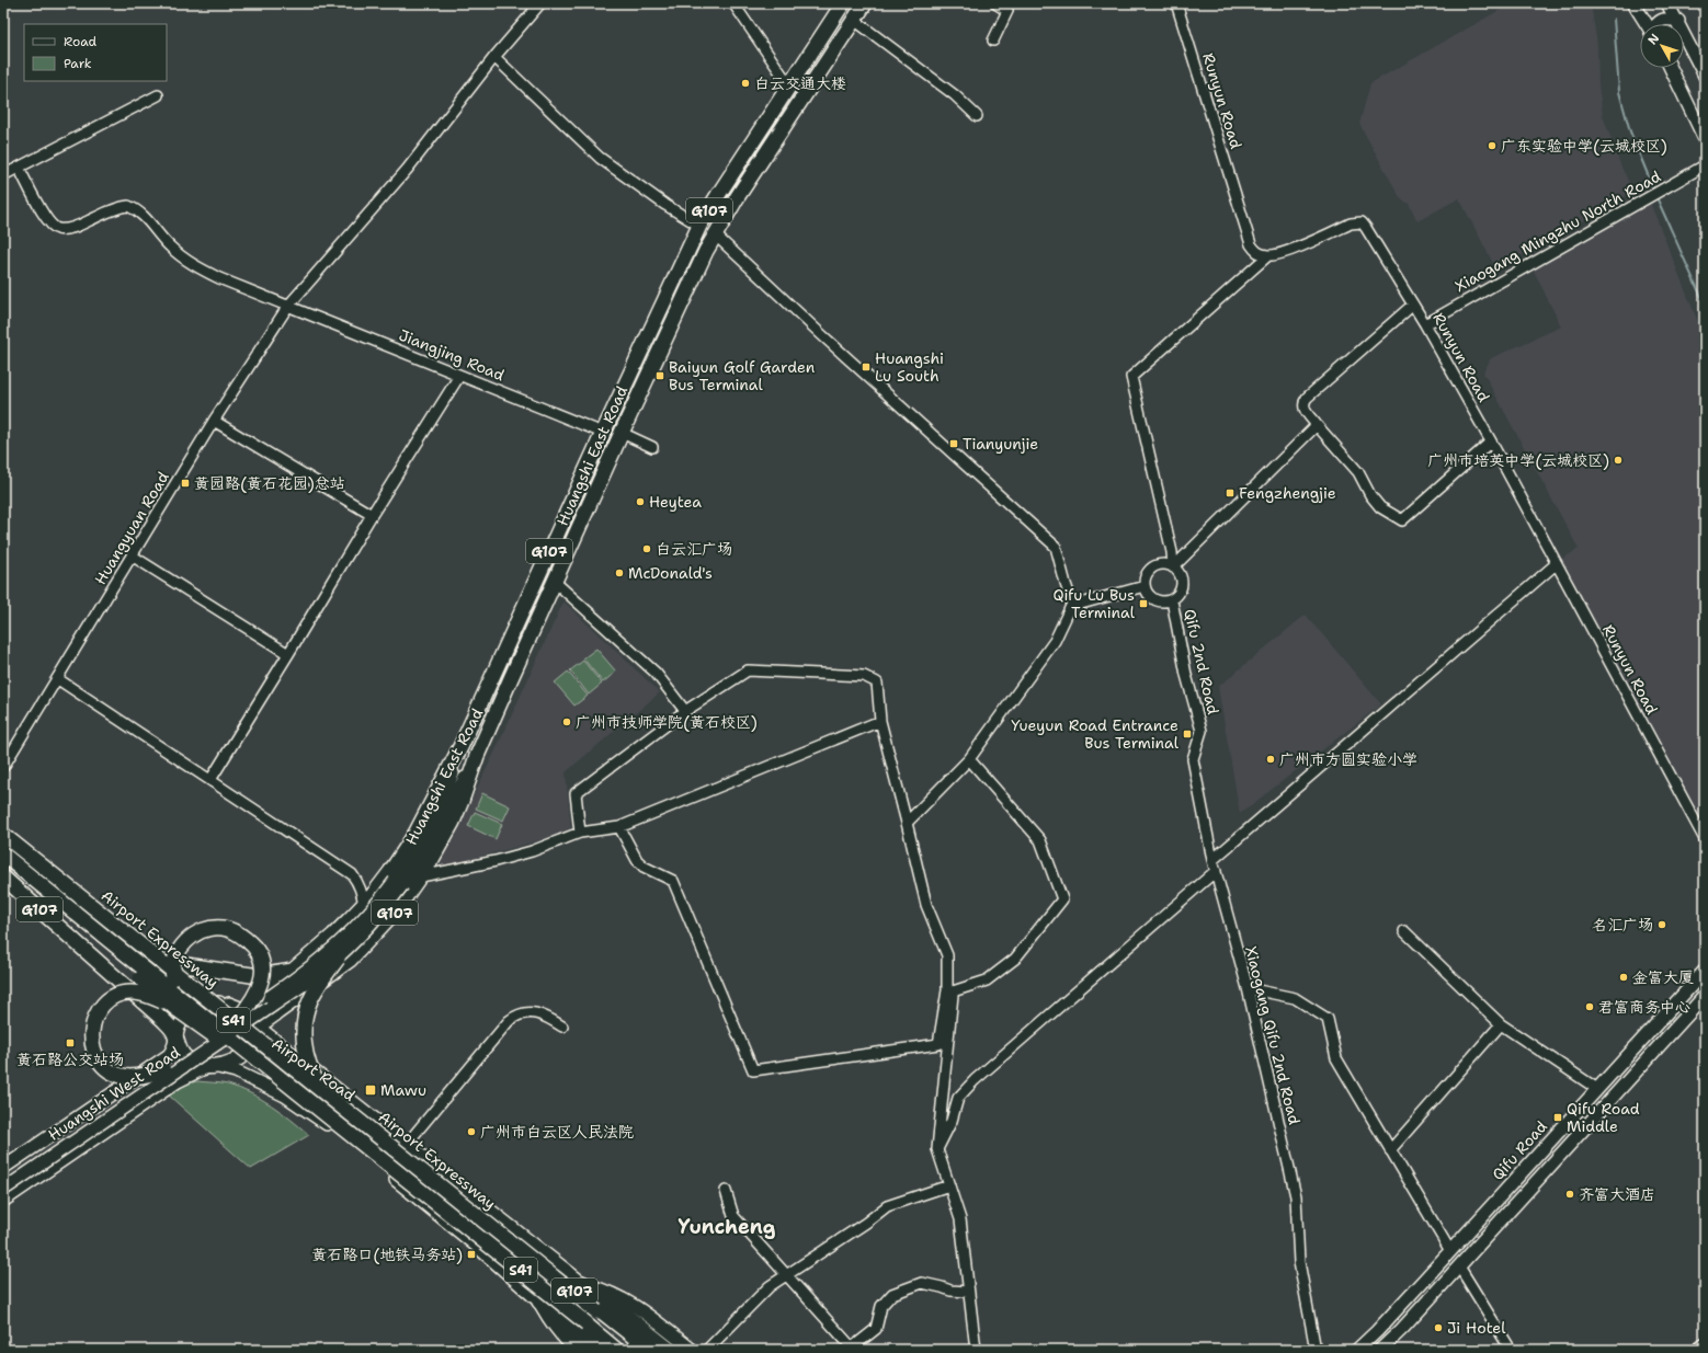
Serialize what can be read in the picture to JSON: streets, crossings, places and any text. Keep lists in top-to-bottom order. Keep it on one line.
{"streets":{"highway":["G107","Huangshi East Road","Airport Expressway","S41","Airport Road"],"main road":["Huangshi West Road","Qifu Road"],"street":["Runyun Road","Xiaogang Mingzhu North Road","Jiangjing Road","Huangyuan Road","Qifu 2nd Road","Xiaogang Qifu 2nd Road"]},"crossings":[["Runyun Road","Xiaogang Mingzhu North Road"],["G107","Huangshi East Road"],["Jiangjing Road","Huangshi East Road"],["Jiangjing Road","Huangyuan Road"],["Huangshi East Road","Huangshi West Road"],["Qifu 2nd Road","Xiaogang Qifu 2nd Road"]],"districts":["Yuncheng"],"places":{"other":["白云交通大楼","广东实验中学(云城校区)","广州市培英中学(云城校区)","Heytea","白云汇广场","McDonald's","广州市技师学院(黄石校区)","广州市方圆实验小学","名汇广场","金富大厦","君富商务中心","广州市白云区人民法院","齐富大酒店","Ji Hotel"],"transit":["Huangshi Lu South","Baiyun Golf Garden Bus Terminal","Tianyunjie","黄园路(黄石花园)总站","Fengzhengjie","Qifu Lu Bus Terminal","Yueyun Road Entrance Bus Terminal","黄石路公交站场","Mawu","Qifu Road Middle","黄石路口(地铁马务站)"]},"legend":["Road","Park"],"north":"top left"}
